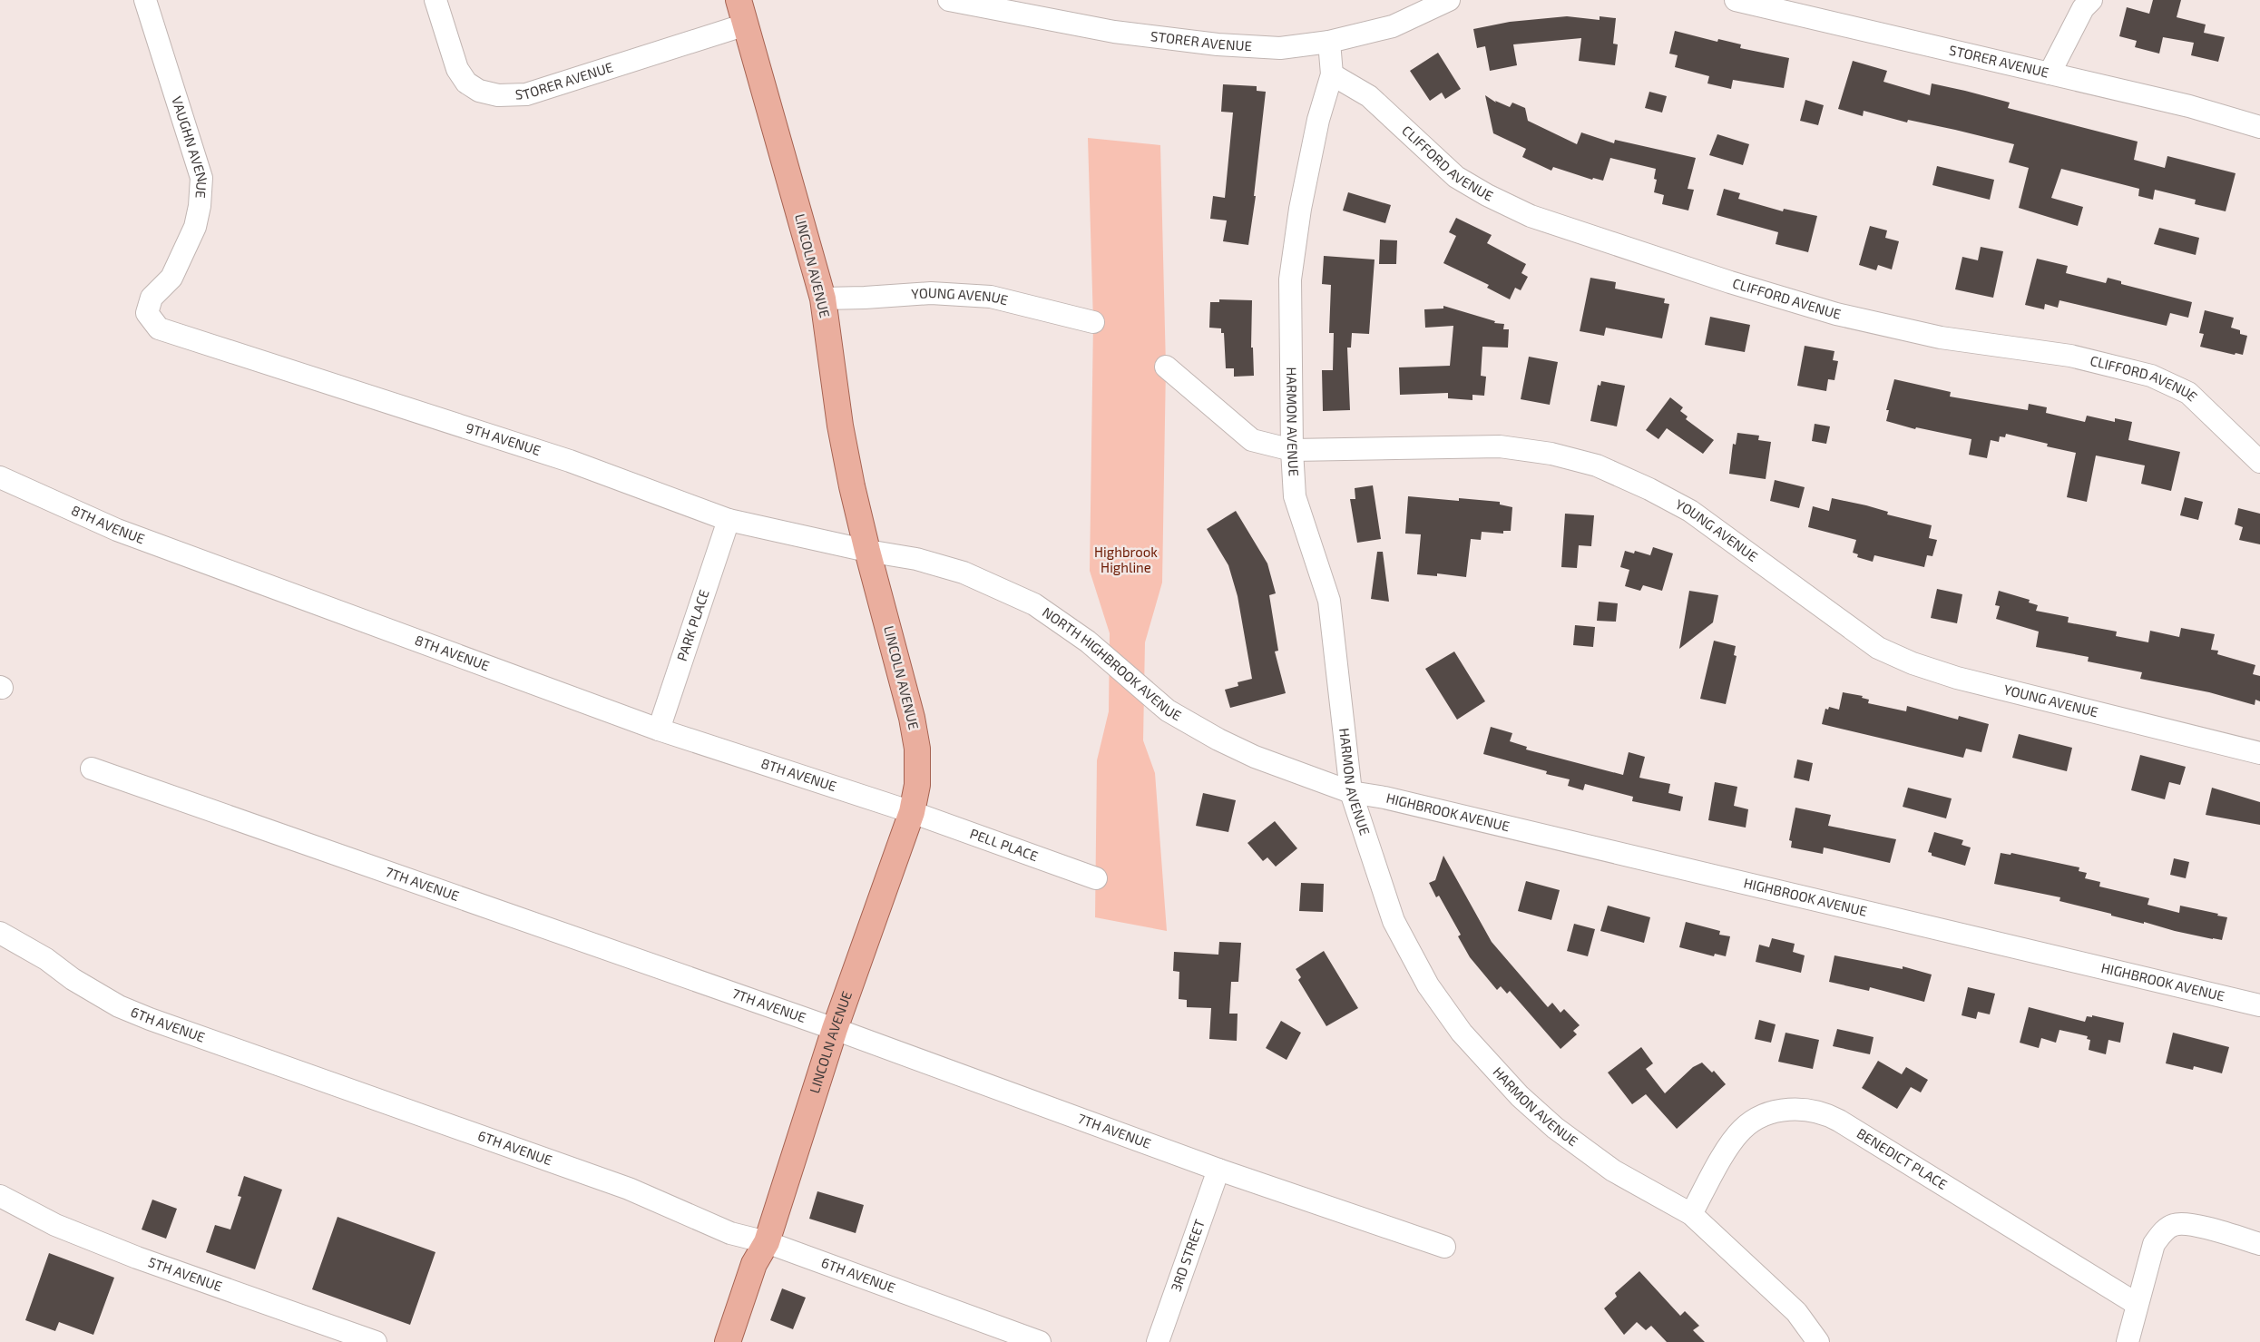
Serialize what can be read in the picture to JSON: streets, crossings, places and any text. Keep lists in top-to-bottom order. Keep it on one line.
{"streets":{"main road":["LINCOLN AVENUE"],"street":["STORER AVENUE","VAUGHN AVENUE","CLIFFORD AVENUE","YOUNG AVENUE","HARMON AVENUE","9TH AVENUE","8TH AVENUE","PARK PLACE","NORTH HIGHBROOK AVENUE","HIGHBROOK AVENUE","PELL PLACE","7TH AVENUE","6TH AVENUE","BENEDICT PLACE","3RD STREET","5TH AVENUE"]},"crossings":[["STORER AVENUE","LINCOLN AVENUE"],["STORER AVENUE","HARMON AVENUE"],["VAUGHN AVENUE","9TH AVENUE"],["CLIFFORD AVENUE","HARMON AVENUE"],["LINCOLN AVENUE","YOUNG AVENUE"],["LINCOLN AVENUE","9TH AVENUE"],["LINCOLN AVENUE","8TH AVENUE"],["LINCOLN AVENUE","NORTH HIGHBROOK AVENUE"],["LINCOLN AVENUE","PELL PLACE"],["LINCOLN AVENUE","7TH AVENUE"],["LINCOLN AVENUE","6TH AVENUE"],["YOUNG AVENUE","HARMON AVENUE"],["HARMON AVENUE","NORTH HIGHBROOK AVENUE"],["HARMON AVENUE","HIGHBROOK AVENUE"],["HARMON AVENUE","BENEDICT PLACE"],["9TH AVENUE","PARK PLACE"],["9TH AVENUE","NORTH HIGHBROOK AVENUE"],["8TH AVENUE","PARK PLACE"],["8TH AVENUE","PELL PLACE"],["NORTH HIGHBROOK AVENUE","HIGHBROOK AVENUE"],["7TH AVENUE","3RD STREET"]],"parks":["Highbrook Highline"]}
